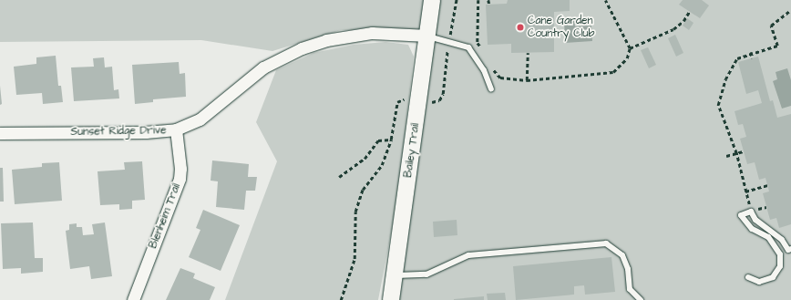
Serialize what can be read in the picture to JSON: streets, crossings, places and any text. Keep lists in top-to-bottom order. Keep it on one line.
{"streets":{"street":["Sunset Ridge Drive","Bailey Trail","Blenheim Trail"]},"crossings":[["Sunset Ridge Drive","Bailey Trail"],["Sunset Ridge Drive","Blenheim Trail"]],"places":["Cane Garden Country Club"]}
